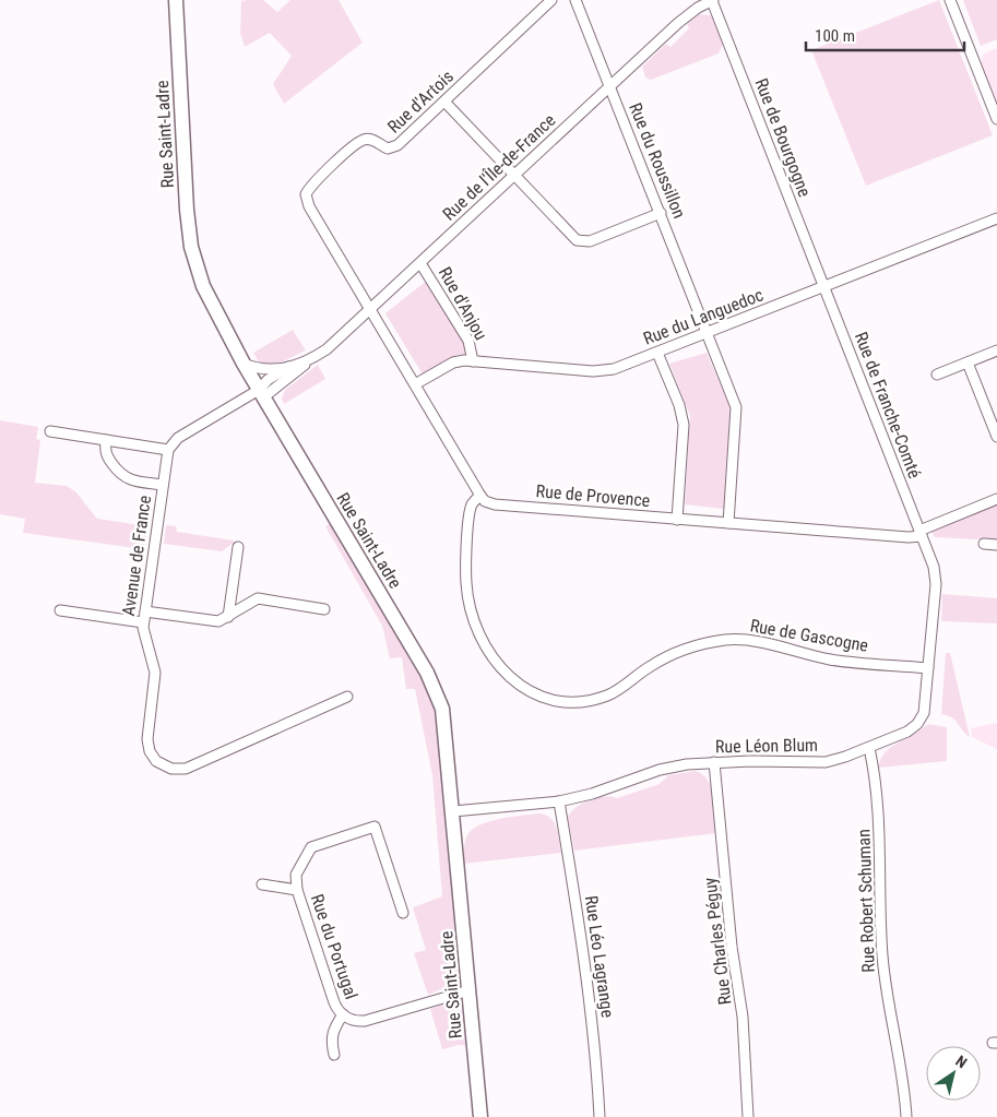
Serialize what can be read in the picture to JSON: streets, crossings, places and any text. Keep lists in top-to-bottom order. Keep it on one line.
{"streets":{"street":["Rue d'Artois","Rue Saint-Ladre","Rue de Bourgogne","Rue du Roussillon","Rue de l'Île-de-France","Rue d'Anjou","Rue du Languedoc","Rue de Franche-Comté","Rue de Provence","Avenue de France","Rue de Gascogne","Rue Léon Blum","Rue Robert Schuman","Rue Charles Péguy","Rue du Portugal","Rue Léo Lagrange"]},"crossings":[["Rue d'Artois","Rue de l'Île-de-France"],["Rue Saint-Ladre","Rue de l'Île-de-France"],["Rue Saint-Ladre","Rue Léon Blum"],["Rue Saint-Ladre","Rue du Portugal"],["Rue de Bourgogne","Rue de l'Île-de-France"],["Rue de Bourgogne","Rue du Languedoc"],["Rue de Bourgogne","Rue de Franche-Comté"],["Rue du Roussillon","Rue de l'Île-de-France"],["Rue du Roussillon","Rue du Languedoc"],["Rue du Roussillon","Rue de Provence"],["Rue de l'Île-de-France","Rue d'Anjou"],["Rue d'Anjou","Rue du Languedoc"],["Rue du Languedoc","Rue de Franche-Comté"],["Rue de Franche-Comté","Rue de Provence"],["Rue de Franche-Comté","Rue Léon Blum"],["Rue de Provence","Rue de Gascogne"],["Rue de Provence","Rue Léon Blum"],["Rue de Gascogne","Rue Léon Blum"],["Rue Léon Blum","Rue Robert Schuman"],["Rue Léon Blum","Rue Charles Péguy"],["Rue Léon Blum","Rue Léo Lagrange"]],"scale_bar":"100 m","north":"top right"}
